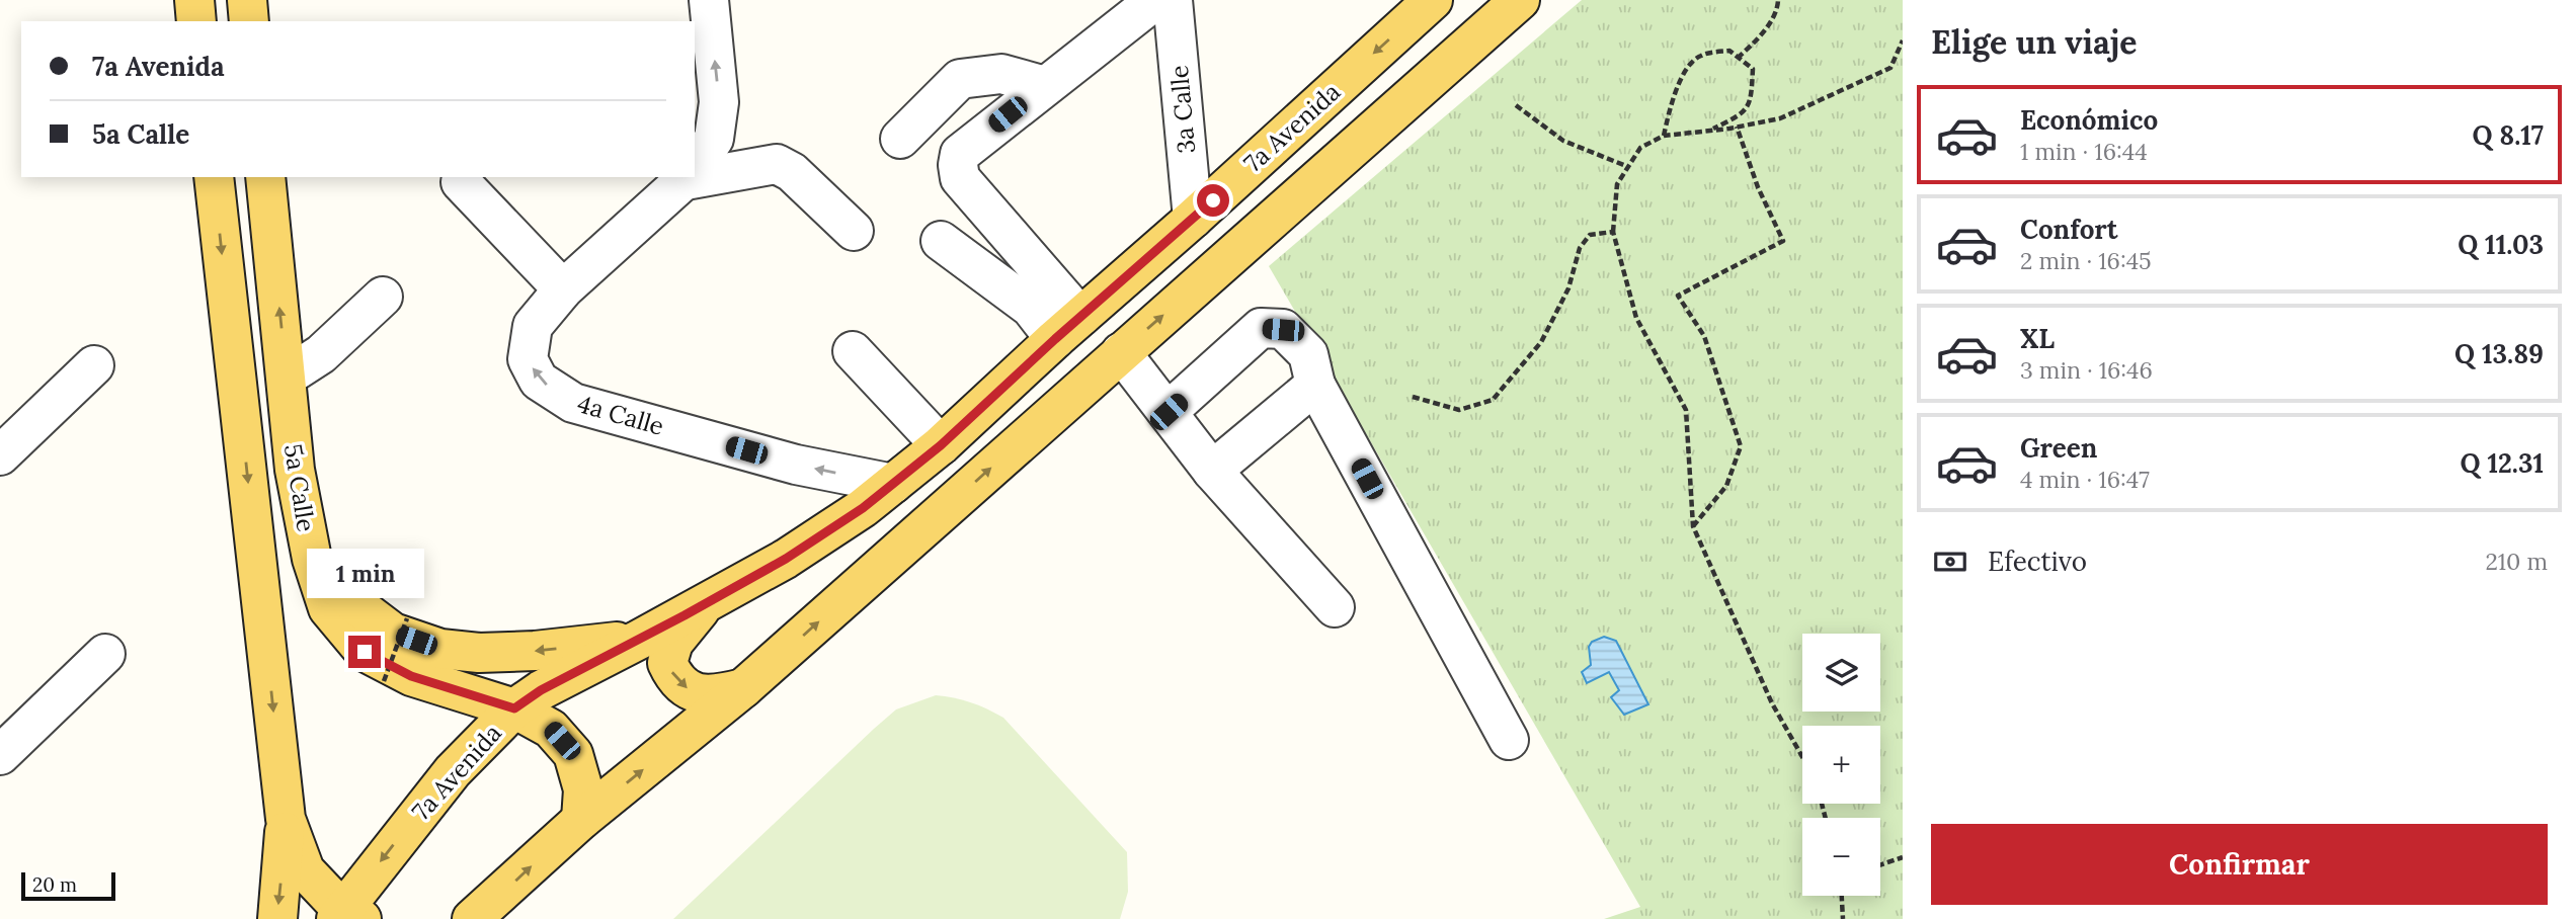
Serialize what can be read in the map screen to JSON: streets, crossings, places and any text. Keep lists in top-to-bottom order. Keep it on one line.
{"streets":{"main road":["7a Avenida","5a Calle"],"street":["3a Calle","4a Calle"]},"crossings":[["3a Calle","7a Avenida"],["7a Avenida","4a Calle"],["7a Avenida","5a Calle"]],"scale_bar":"20 m","page":{"heading":"Elige un viaje","banner":["7a Avenida","5a Calle"],"list":[{"name":"Económico","note":"1 min · 16:44","value":"Q 8.17"},{"name":"Confort","note":"2 min · 16:45","value":"Q 11.03"},{"name":"XL","note":"3 min · 16:46","value":"Q 13.89"},{"name":"Green","note":"4 min · 16:47","value":"Q 12.31"}],"pay":["Efectivo","210 m"],"bubble":"1 min","map_buttons":["+","−"],"buttons":"Confirmar","scale":"20 m"}}
